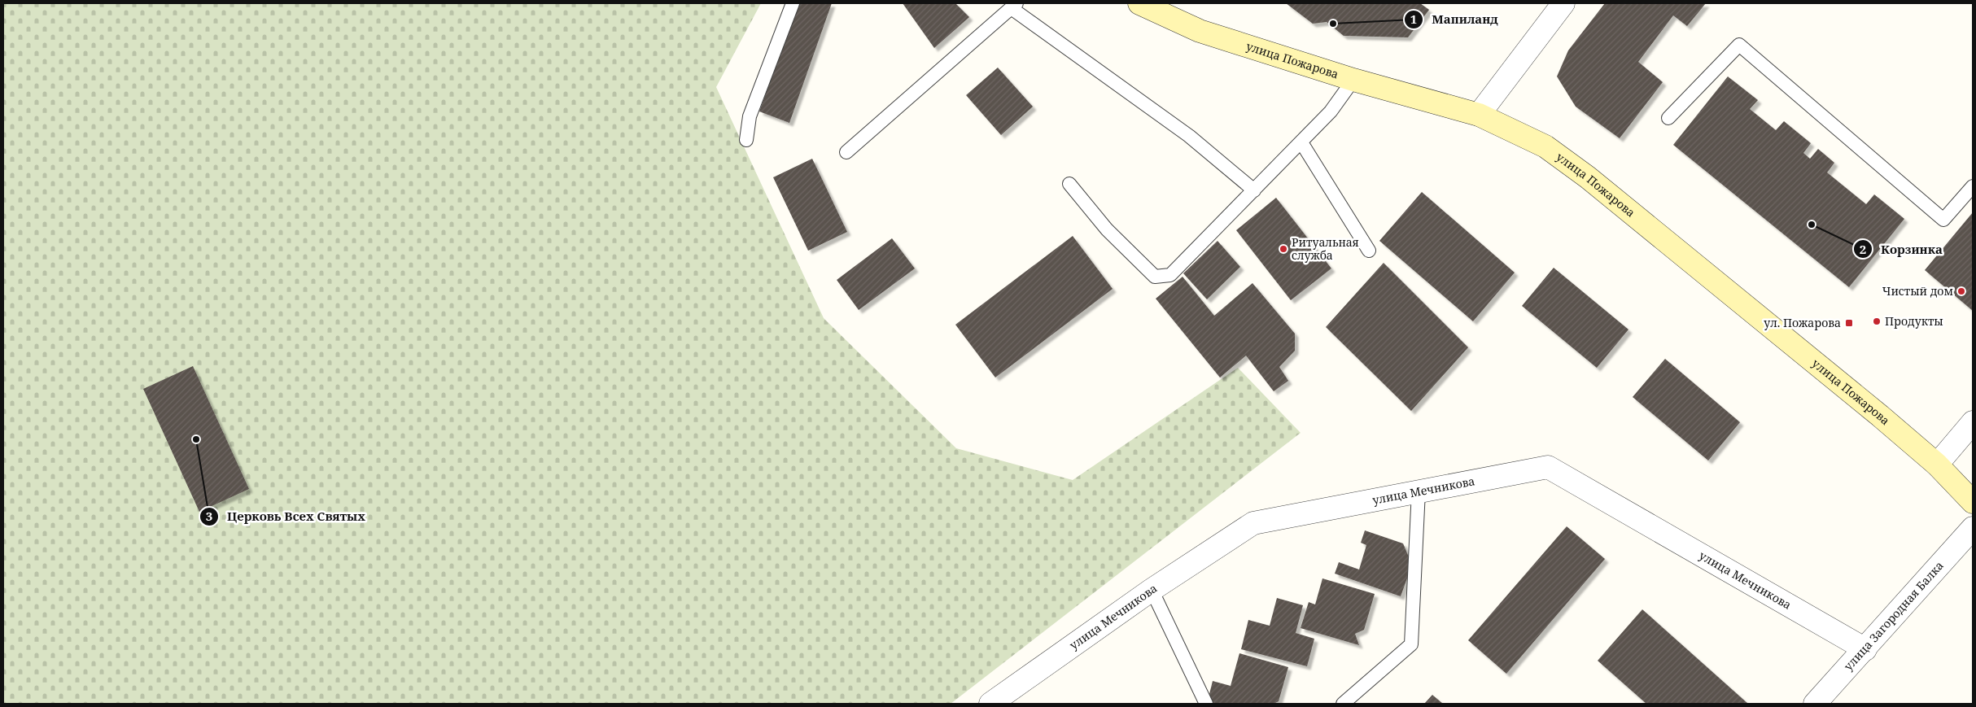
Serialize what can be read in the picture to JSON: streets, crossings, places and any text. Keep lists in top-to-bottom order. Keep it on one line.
{"streets":{"main road":["улица Пожарова"],"street":["улица Мечникова","улица Загородная Балка"]},"crossings":[["улица Мечникова","улица Загородная Балка"]],"places":{"other":["Мапиланд","Корзинка","Ритуальная служба","Чистый дом","Продукты","Церковь Всех Святых"],"transit":["ул. Пожарова"]}}
